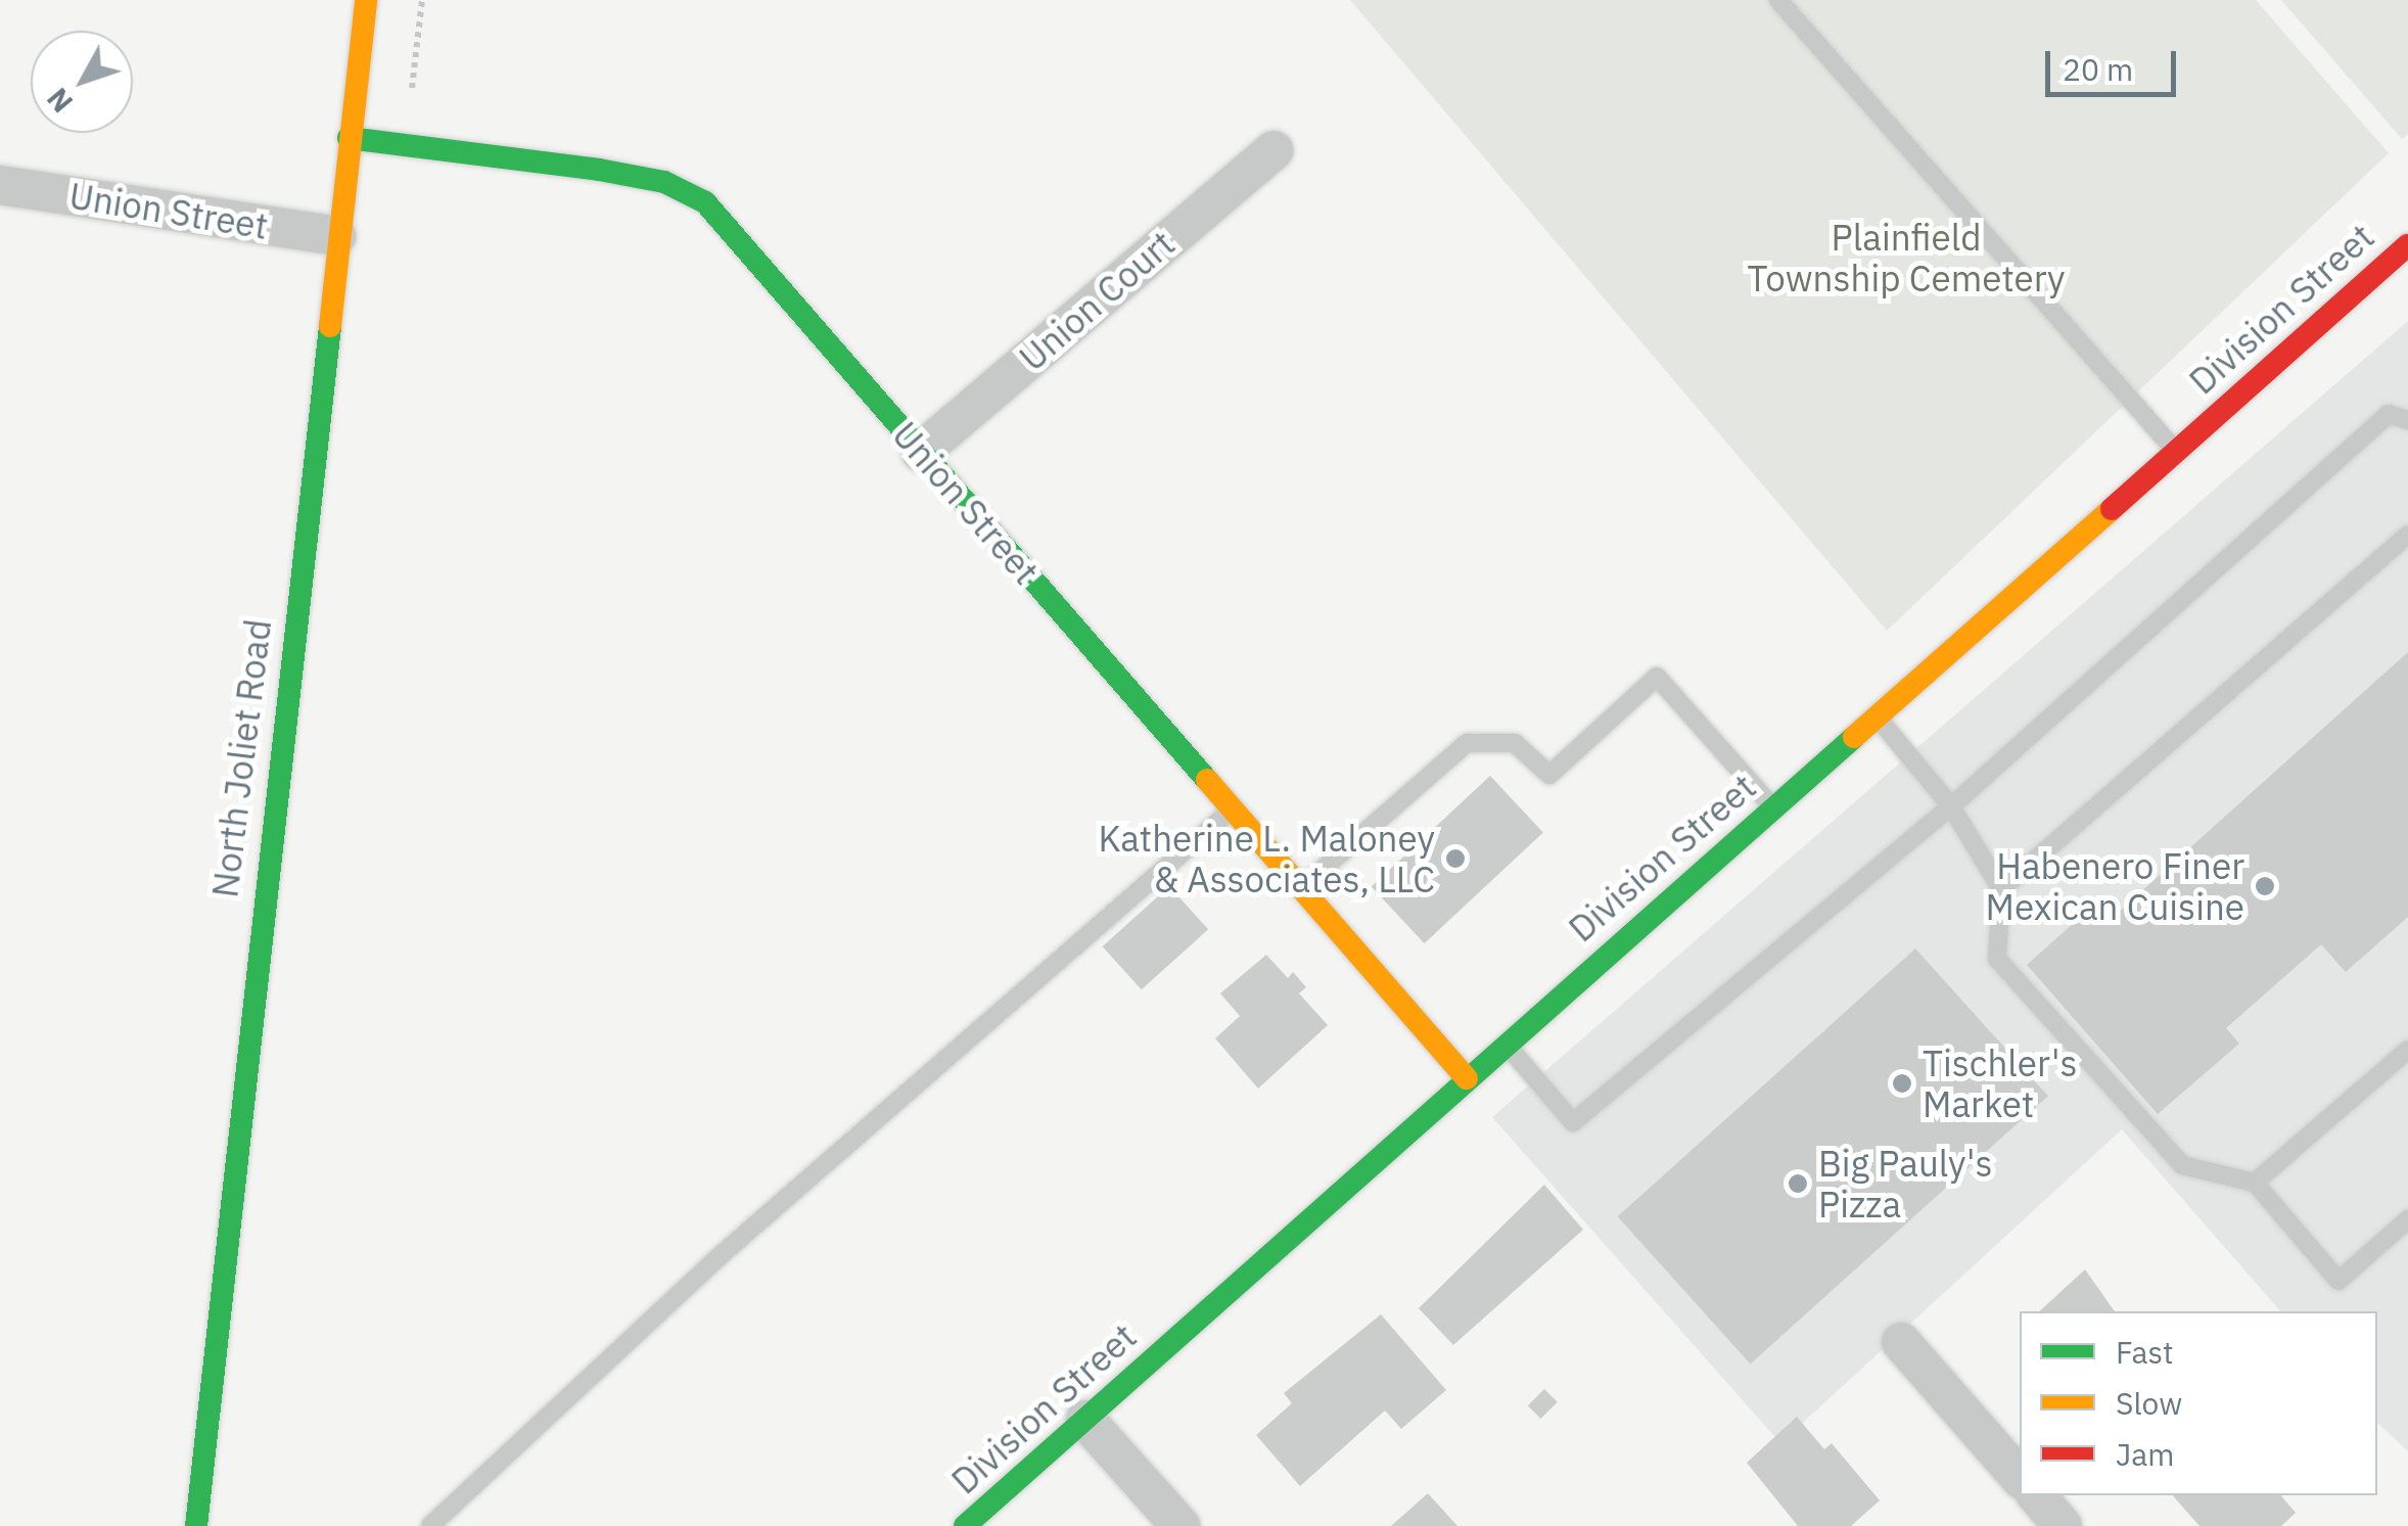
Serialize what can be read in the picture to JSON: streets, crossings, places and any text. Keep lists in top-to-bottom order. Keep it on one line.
{"streets":{"main road":["Union Street","Division Street","North Joliet Road"],"street":["Union Court"]},"crossings":[["Union Street","Union Court"],["Union Street","Division Street"],["Union Street","North Joliet Road"]],"parks":["Plainfield Township Cemetery"],"places":["Katherine L. Maloney & Associates, LLC","Habenero Finer Mexican Cuisine","Tischler's Market","Big Pauly's Pizza"],"legend":["Fast","Slow","Jam"],"scale_bar":"20 m","north":"bottom left"}
